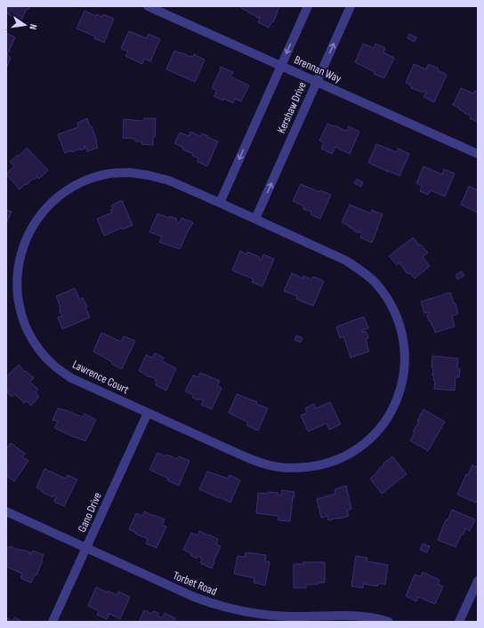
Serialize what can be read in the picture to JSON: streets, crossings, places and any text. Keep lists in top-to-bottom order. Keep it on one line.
{"streets":{"street":["Brennan Way","Kershaw Drive","Lawrence Court","Gano Drive","Torbet Road"]},"crossings":[["Brennan Way","Kershaw Drive"],["Kershaw Drive","Lawrence Court"],["Lawrence Court","Gano Drive"],["Gano Drive","Torbet Road"]],"north":"right"}
